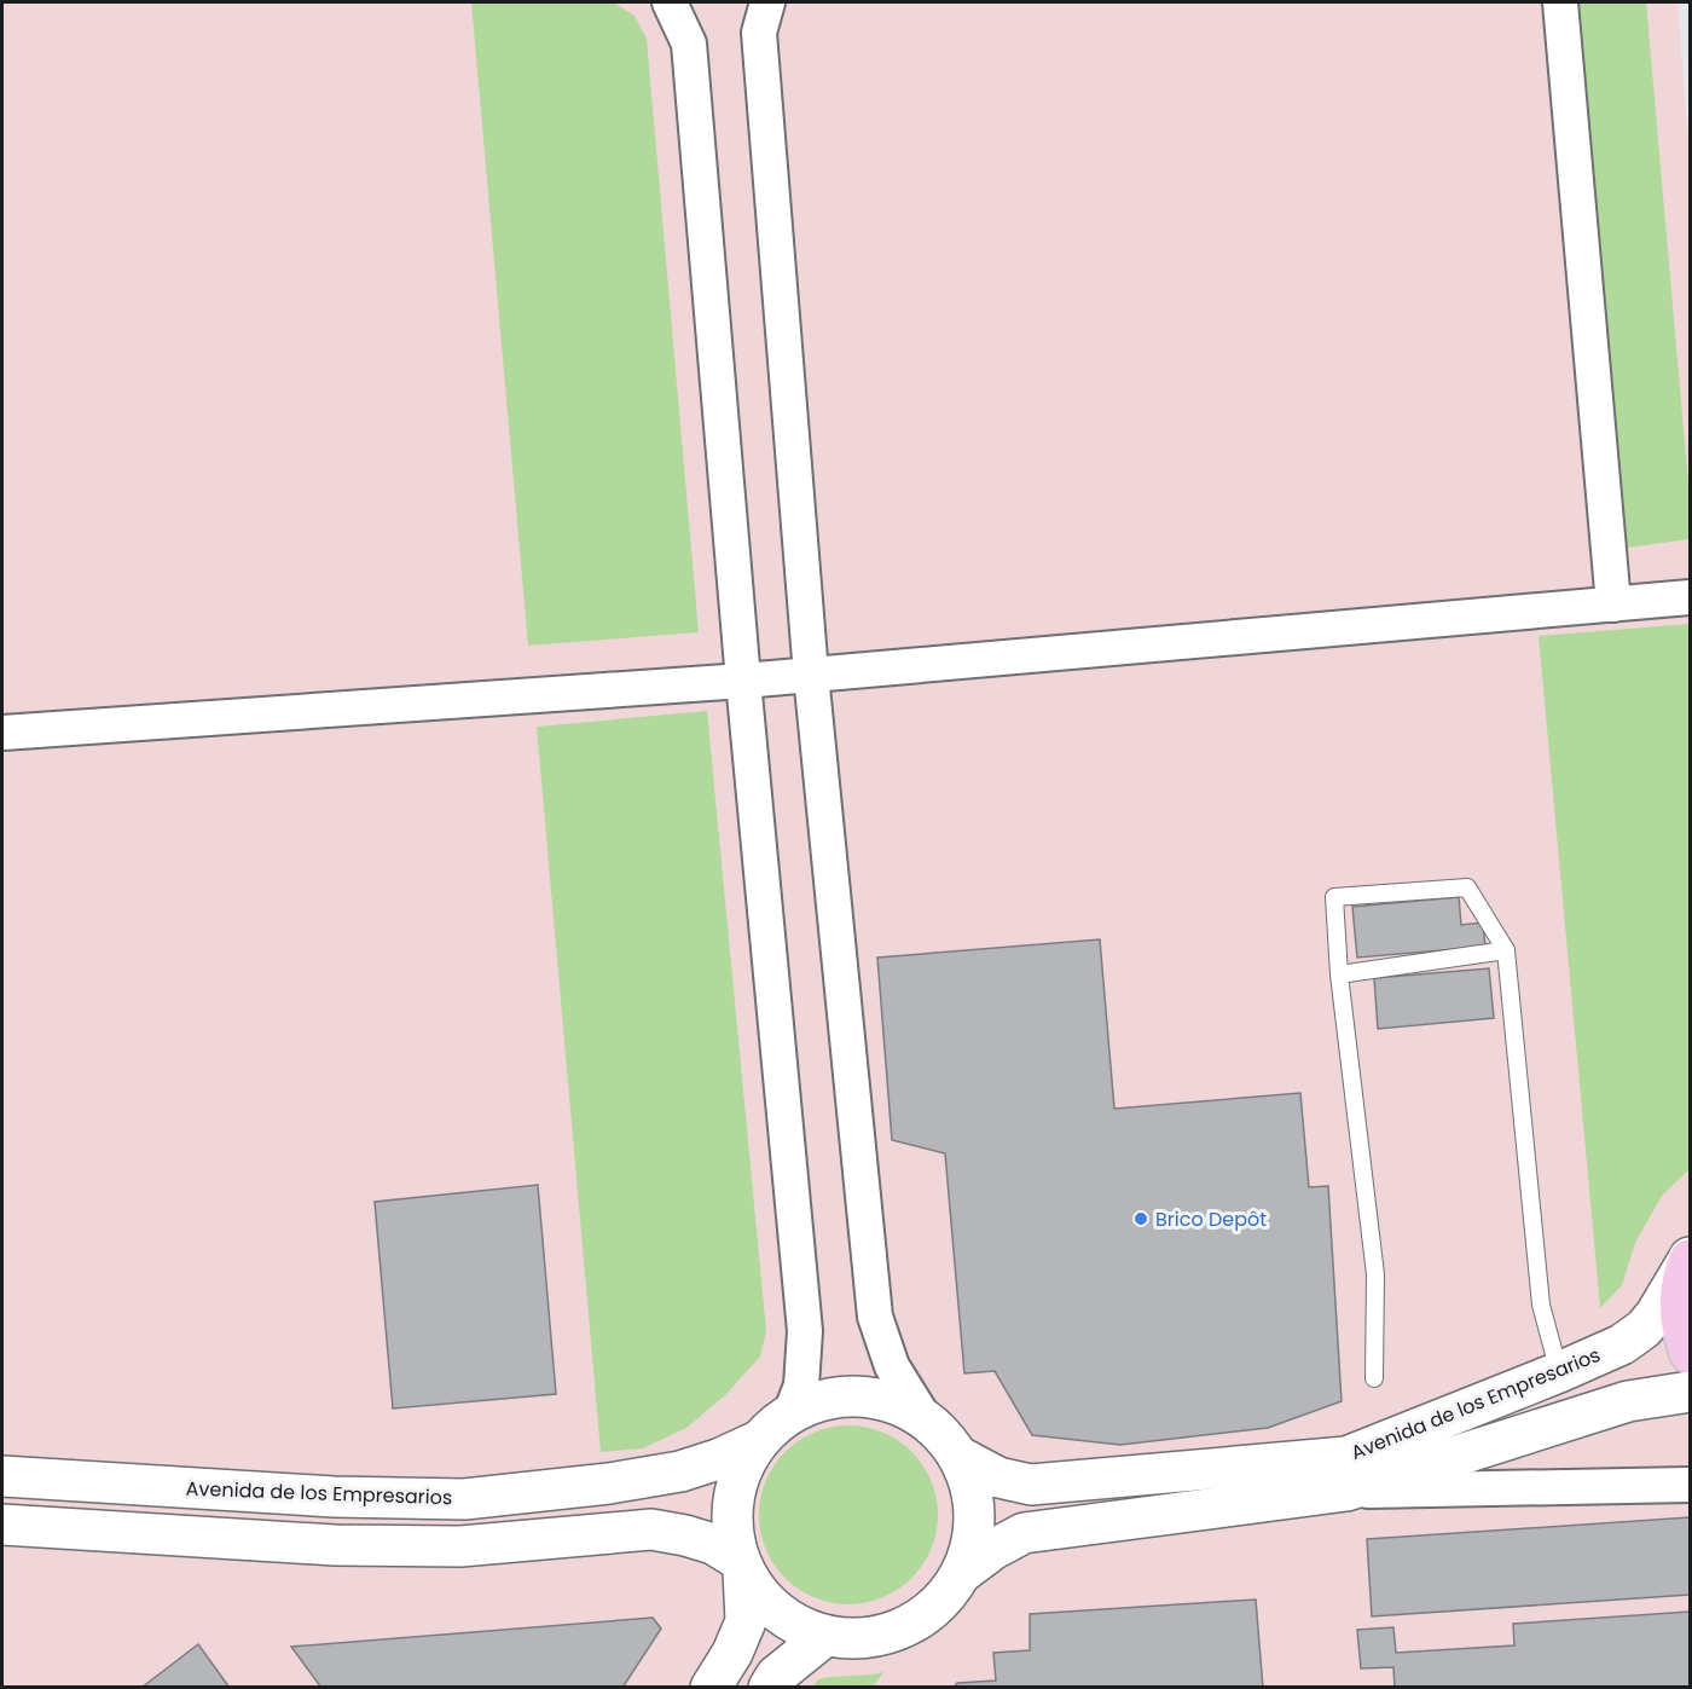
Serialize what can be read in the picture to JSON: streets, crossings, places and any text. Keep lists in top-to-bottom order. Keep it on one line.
{"streets":{"street":["Avenida de los Empresarios"]},"places":["Brico Depôt"]}
